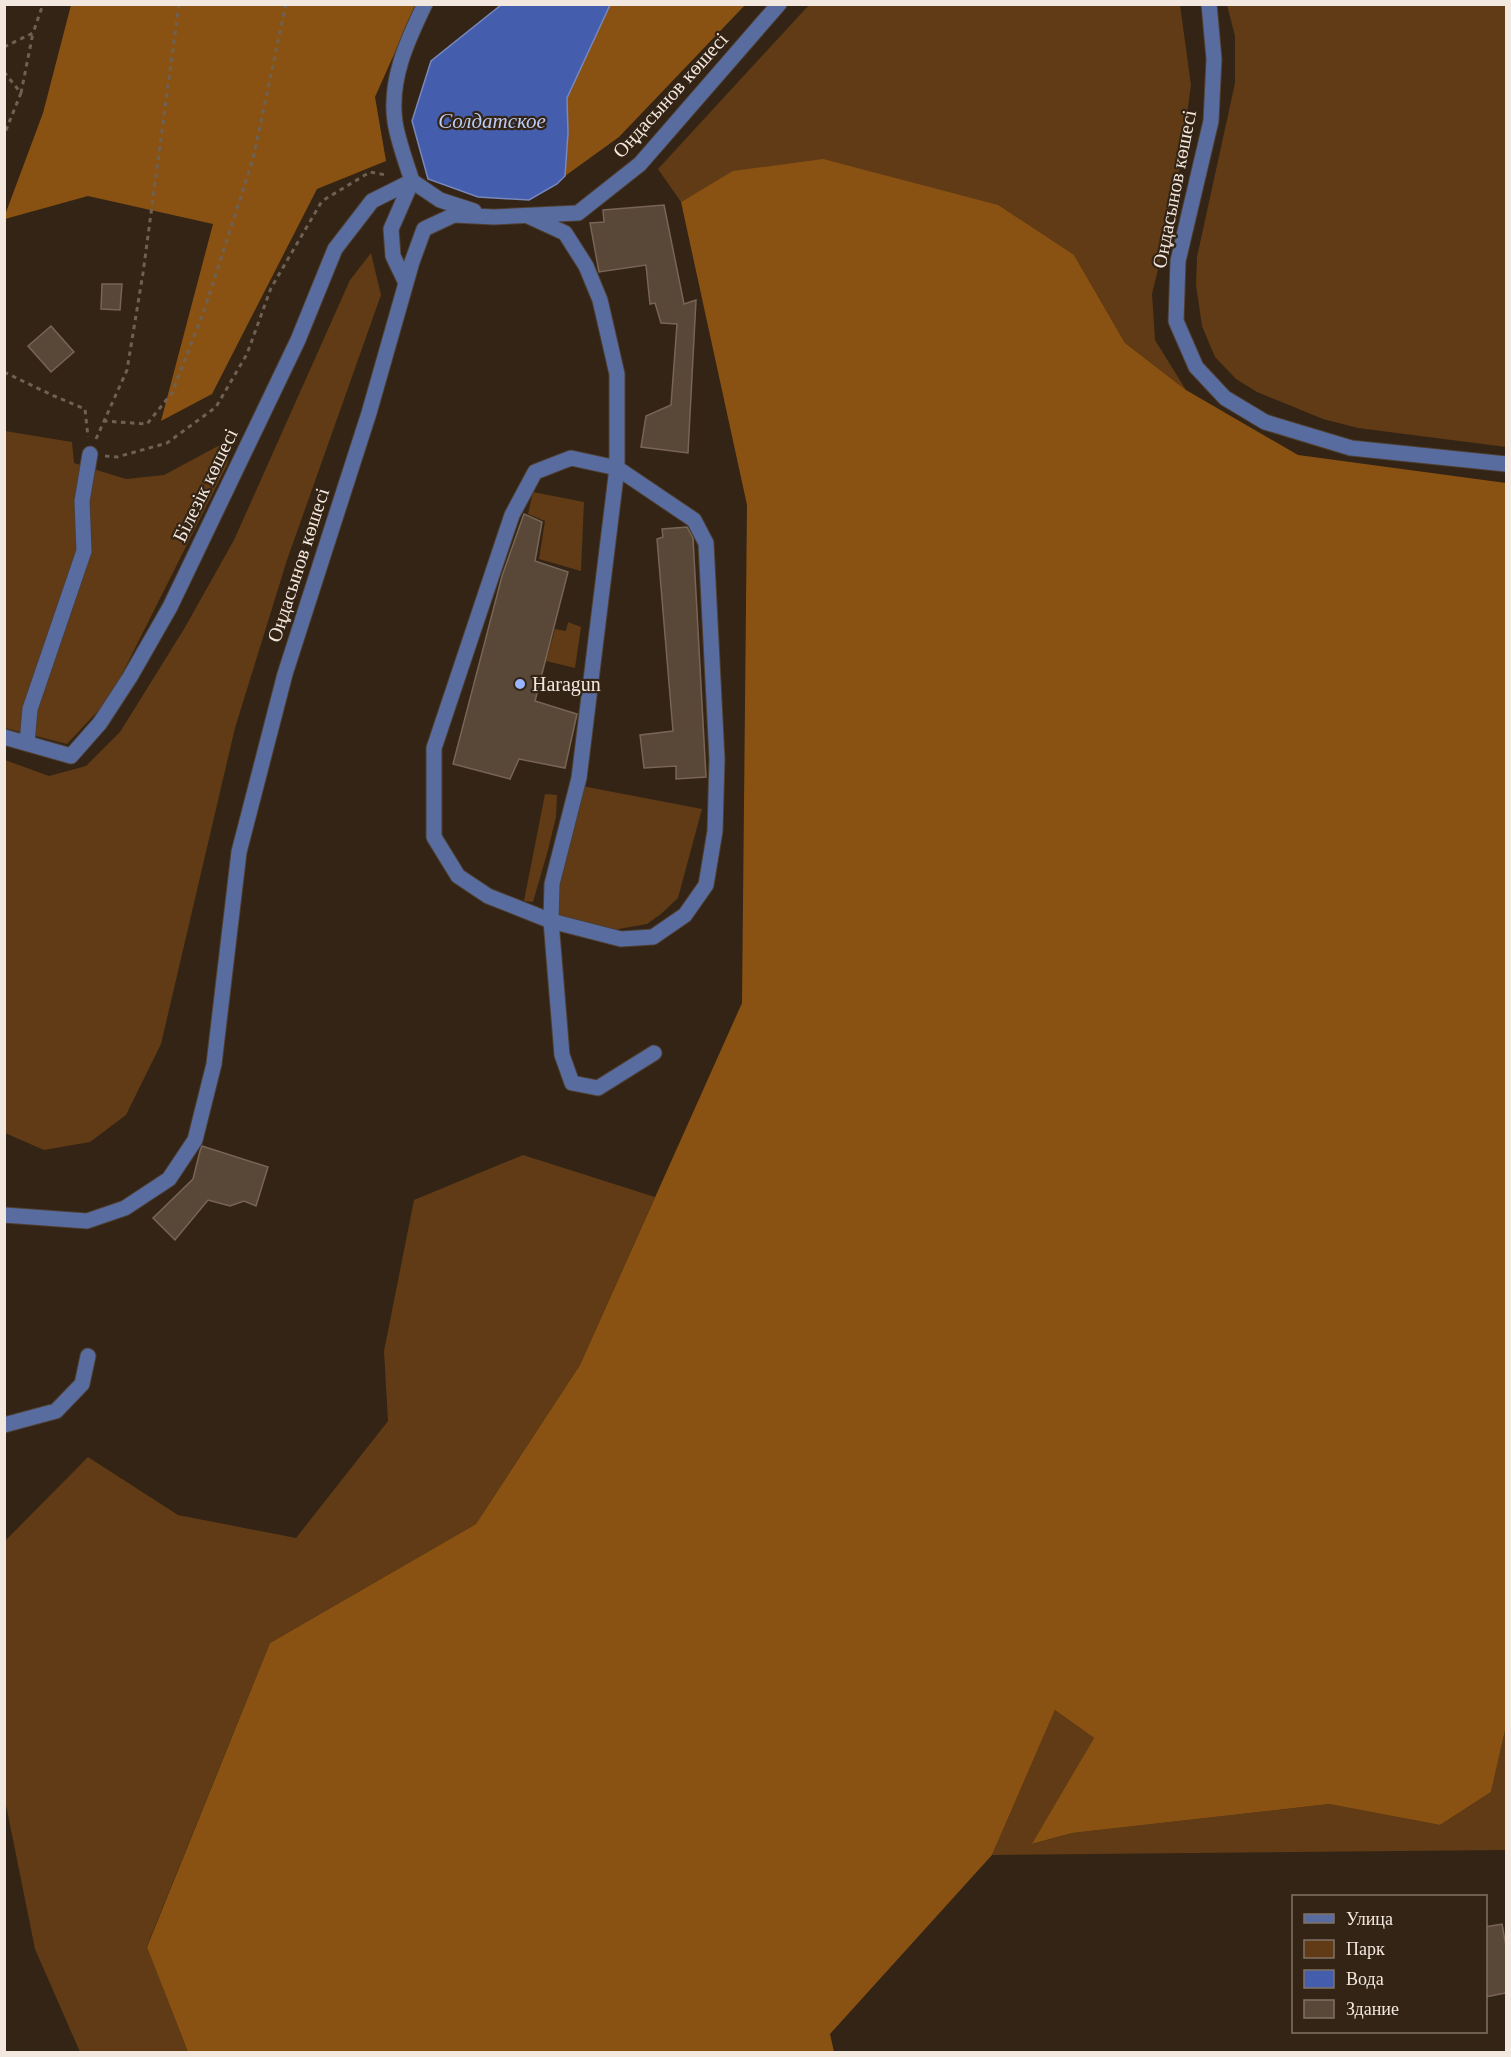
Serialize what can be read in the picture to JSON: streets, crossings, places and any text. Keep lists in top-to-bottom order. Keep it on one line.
{"streets":{"street":["Оңдасынов көшесі","Білезік көшесі"]},"water":["Солдатское"],"places":["Haragun"],"legend":["Улица","Парк","Вода","Здание"]}
